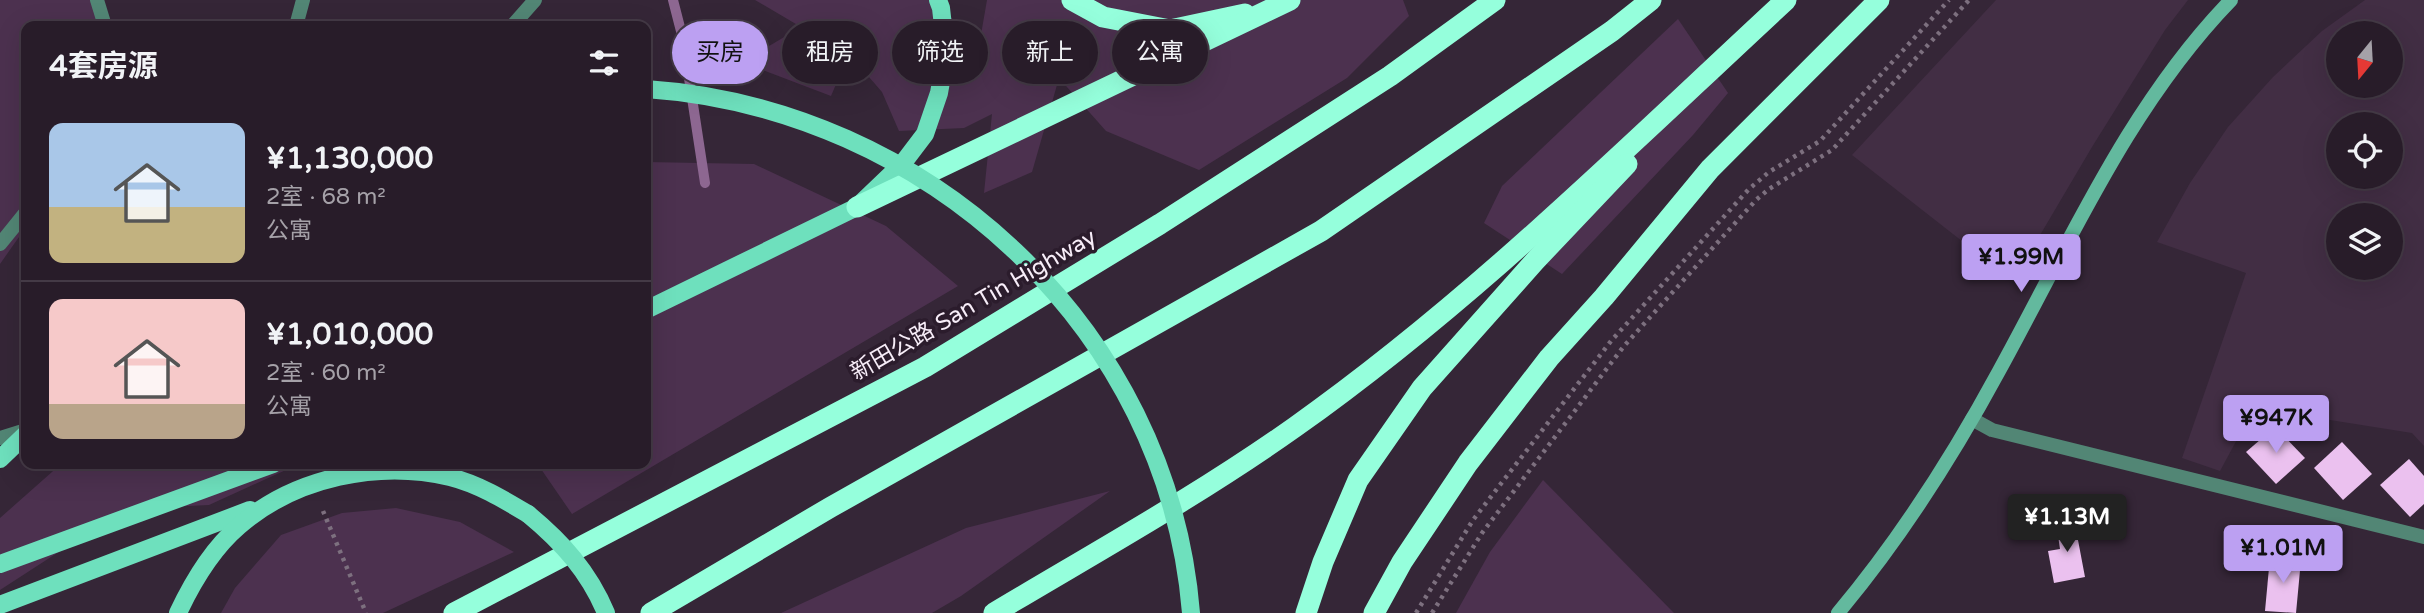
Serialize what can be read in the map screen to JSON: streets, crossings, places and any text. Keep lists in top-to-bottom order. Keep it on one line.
{"streets":{"highway":["新田公路 San Tin Highway"]},"north":"bottom","page":{"chip":["买房","租房","筛选","新上","公寓"],"heading":"4套房源","list":[{"name":"¥1,130,000","note":"2室 · 68 m² · 公寓"},{"name":"¥1,010,000","note":"2室 · 60 m² · 公寓"}],"price":["¥1.99M","¥947K","¥1.13M","¥1.01M"]}}
